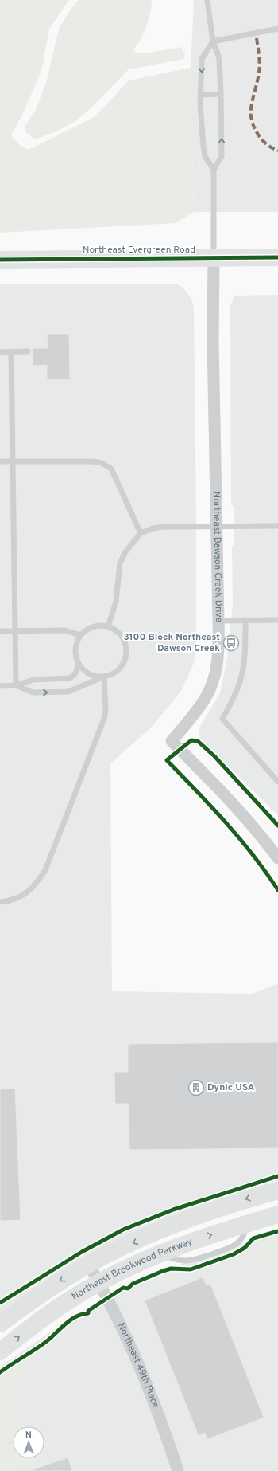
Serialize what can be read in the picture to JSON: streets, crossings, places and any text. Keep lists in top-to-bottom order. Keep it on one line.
{"streets":{"main road":["Northeast Evergreen Road","Northeast Brookwood Parkway"],"street":["Northeast Dawson Creek Drive","Northeast 49th Place"]},"crossings":[["Northeast Evergreen Road","Northeast Dawson Creek Drive"],["Northeast Brookwood Parkway","Northeast 49th Place"]],"places":{"bus stop":["3100 Block Northeast Dawson Creek"],"building":["Dynic USA"]},"north":"top"}
